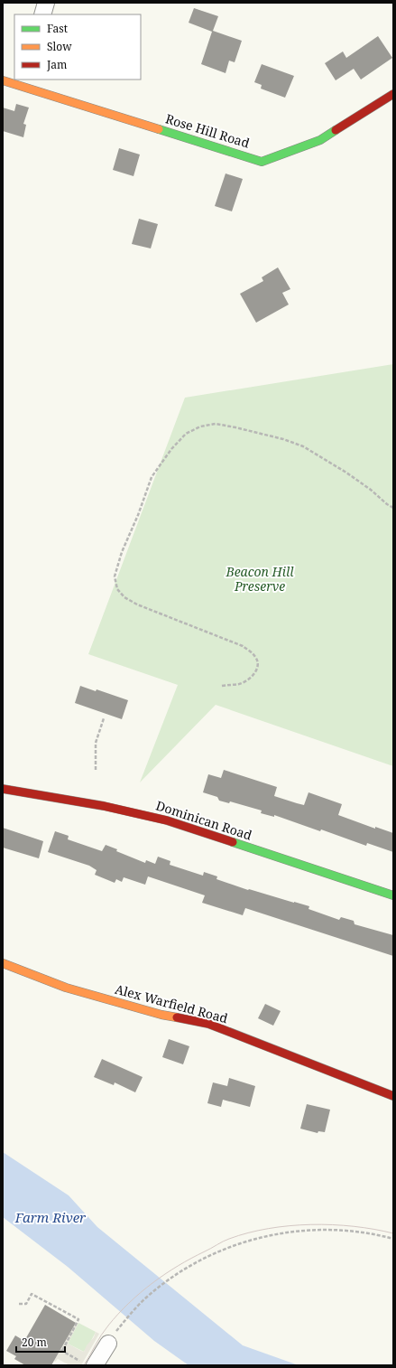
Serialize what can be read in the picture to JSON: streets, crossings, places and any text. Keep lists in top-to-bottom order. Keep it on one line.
{"streets":{"street":["Rose Hill Road","Dominican Road","Alex Warfield Road"]},"water":["Farm River"],"parks":["Beacon Hill Preserve"],"legend":["Fast","Slow","Jam"],"scale_bar":"20 m"}
